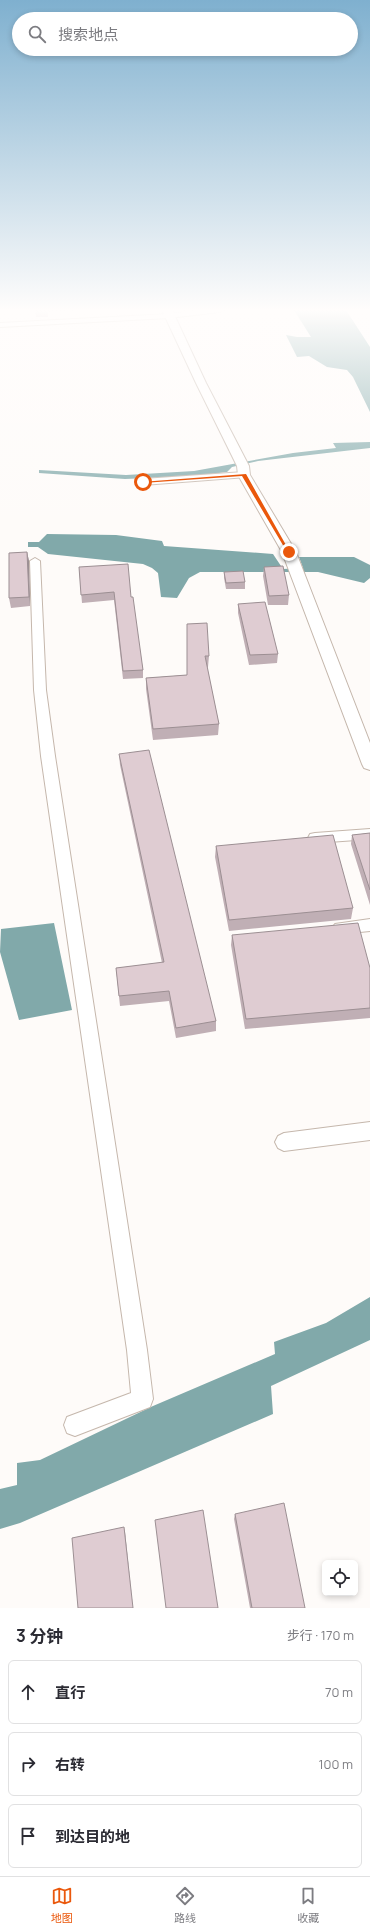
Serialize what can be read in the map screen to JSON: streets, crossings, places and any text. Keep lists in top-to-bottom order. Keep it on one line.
{"page":{"search":"搜索地点","heading":["3 分钟","步行 · 170 m"],"list":[["直行","70 m"],["右转","100 m"],"到达目的地"],"nav":["地图","路线","收藏"]}}
